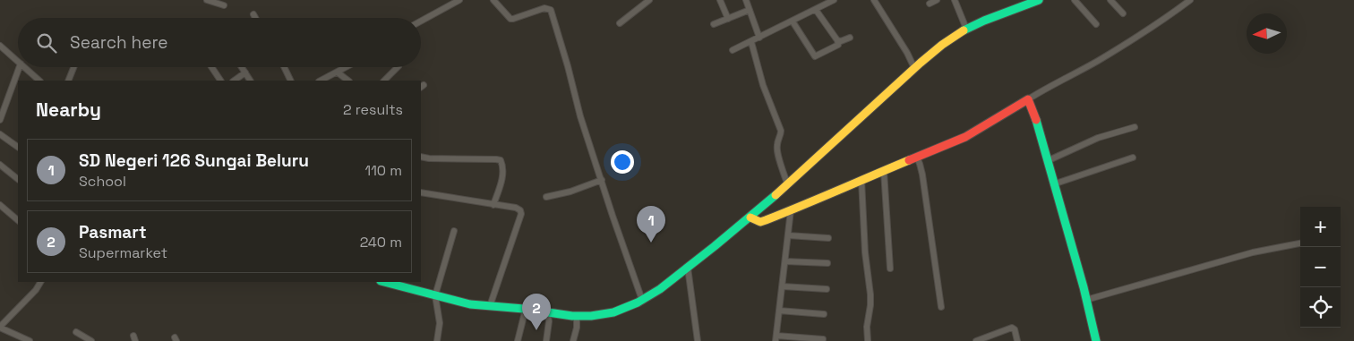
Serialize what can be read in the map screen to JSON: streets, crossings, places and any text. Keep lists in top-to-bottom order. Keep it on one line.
{"north":"left","page":{"search":"Search here","heading":["Nearby","2 results"],"list":[{"mark":"1","name":"SD Negeri 126 Sungai Beluru","note":"School","value":"110 m"},{"mark":"2","name":"Pasmart","note":"Supermarket","value":"240 m"}],"pins":["1","2"],"map_buttons":["+","−"]}}
